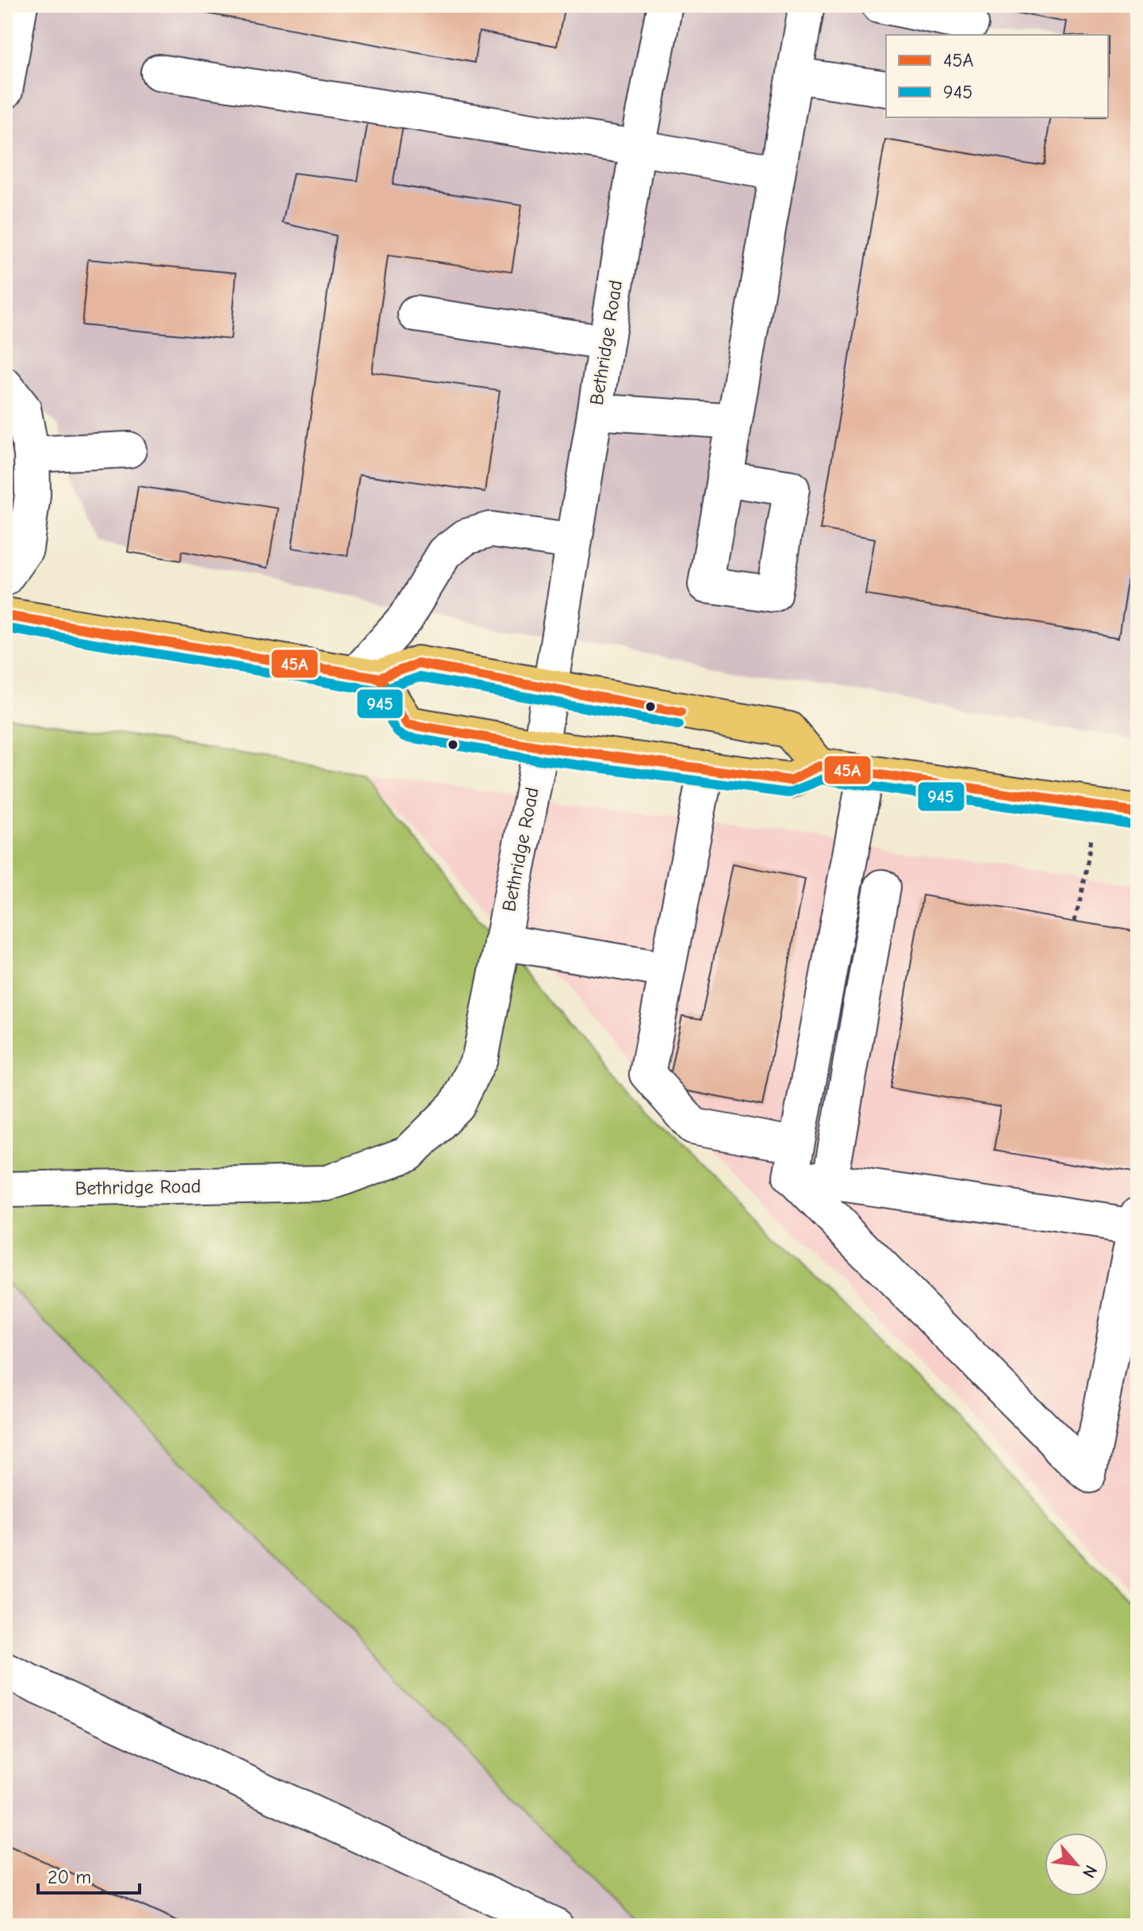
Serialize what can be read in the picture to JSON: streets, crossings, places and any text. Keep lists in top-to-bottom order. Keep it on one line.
{"streets":{"street":["Bethridge Road"]},"lines":["transit line 45A","transit line 945"],"legend":["45A","945"],"scale_bar":"20 m","north":"bottom right"}
